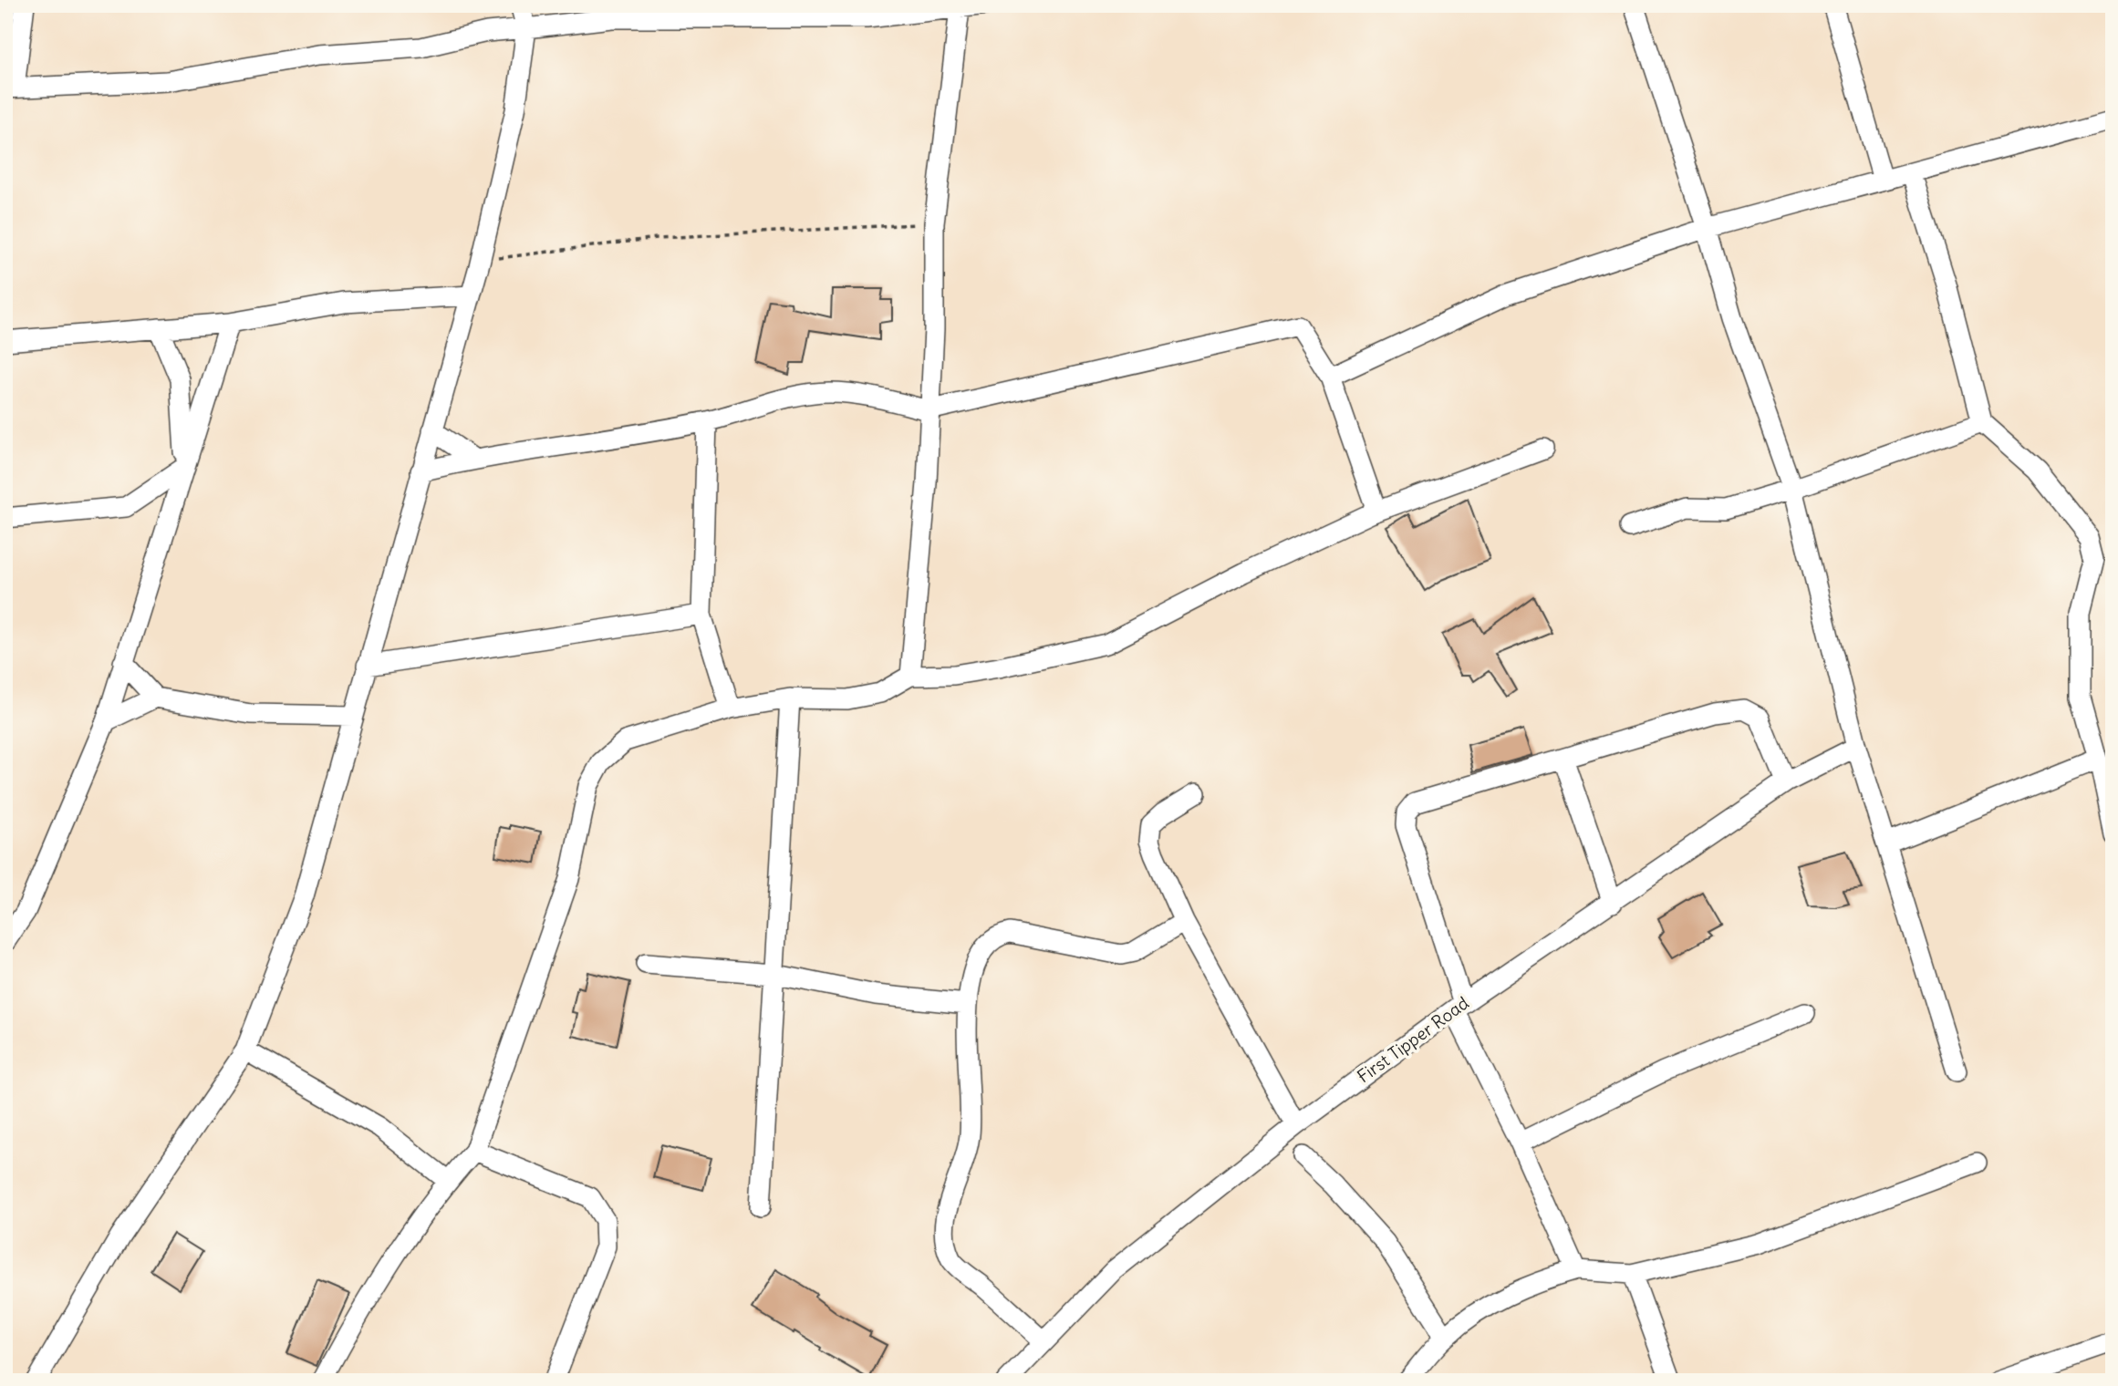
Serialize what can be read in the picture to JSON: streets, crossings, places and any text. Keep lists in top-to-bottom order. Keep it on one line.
{"streets":{"street":["First Tipper Road"]}}
